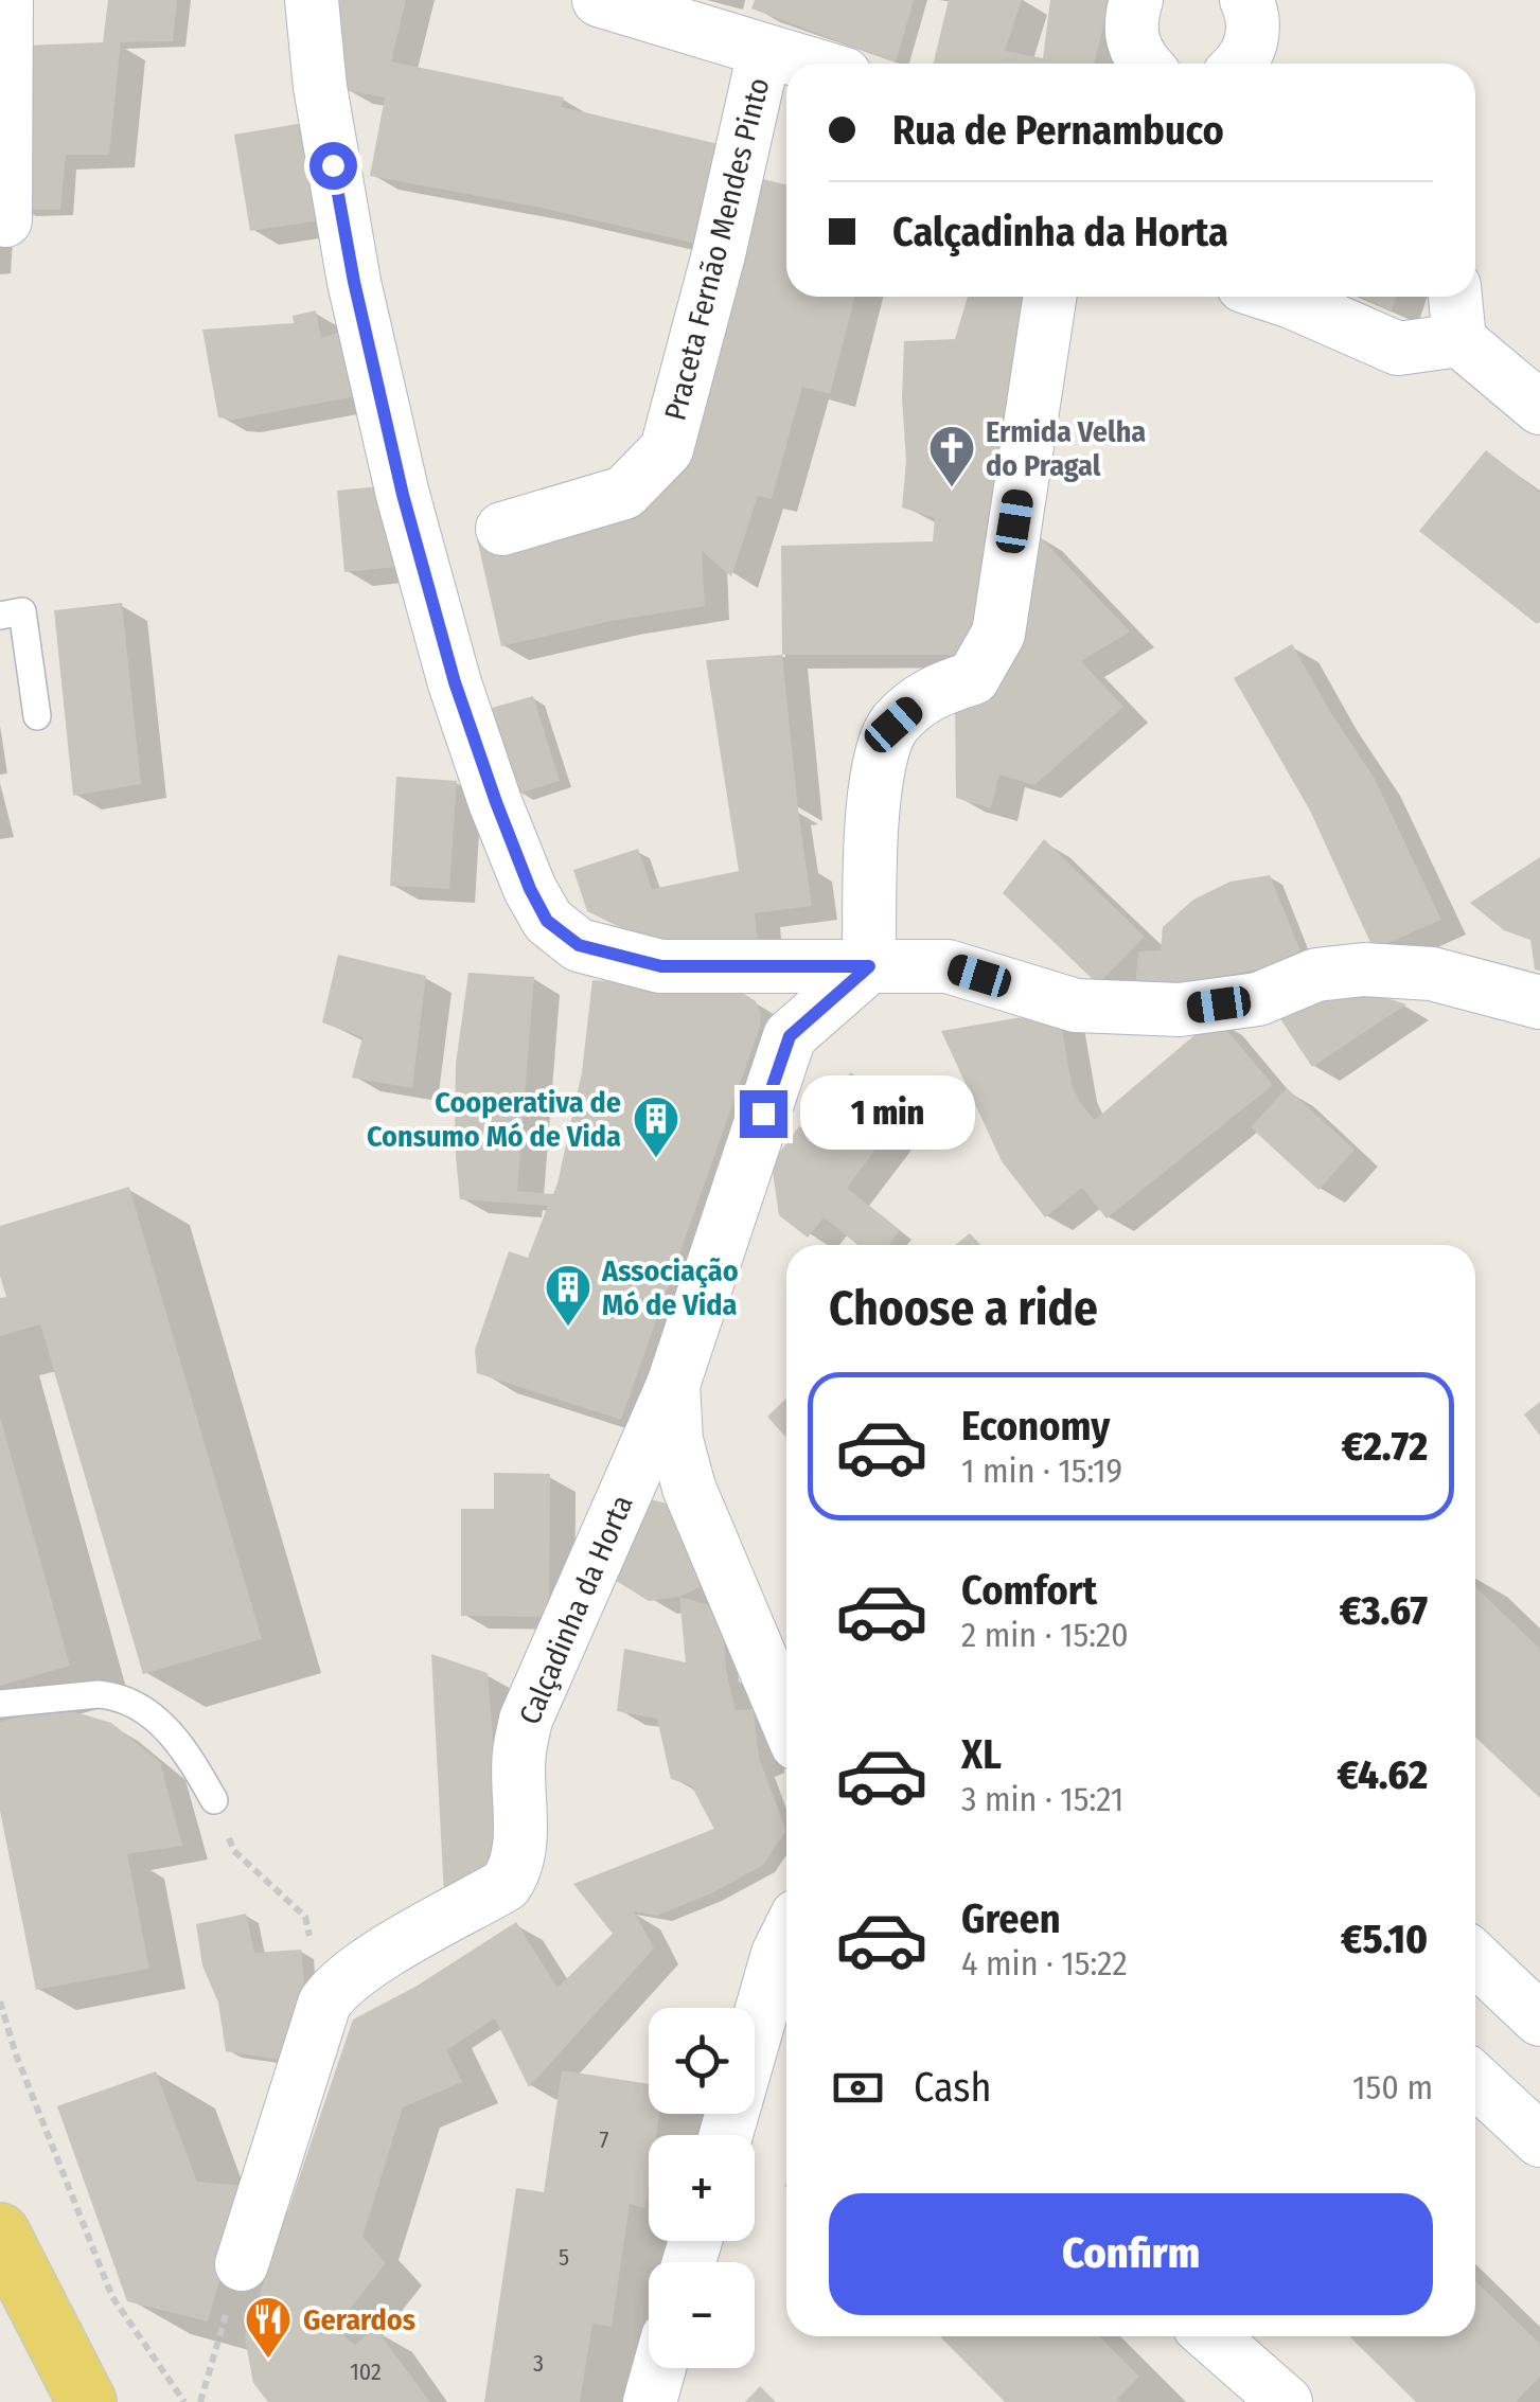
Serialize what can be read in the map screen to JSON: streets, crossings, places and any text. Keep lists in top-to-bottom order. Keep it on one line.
{"streets":{"street":["Praceta Fernão Mendes Pinto","Calçadinha da Horta"]},"places":{"church":["Ermida Velha do Pragal"],"building":["Cooperativa de Consumo Mó de Vida","Associação Mó de Vida"],"restaurant":["Gerardos"]},"house_numbers":["7","5","3","102"],"page":{"banner":["Rua de Pernambuco","Calçadinha da Horta"],"bubble":"1 min","heading":"Choose a ride","list":[{"name":"Economy","note":"1 min · 15:19","value":"€2.72"},{"name":"Comfort","note":"2 min · 15:20","value":"€3.67"},{"name":"XL","note":"3 min · 15:21","value":"€4.62"},{"name":"Green","note":"4 min · 15:22","value":"€5.10"}],"map_buttons":["+","−"],"pay":["Cash","150 m"],"buttons":"Confirm"}}
